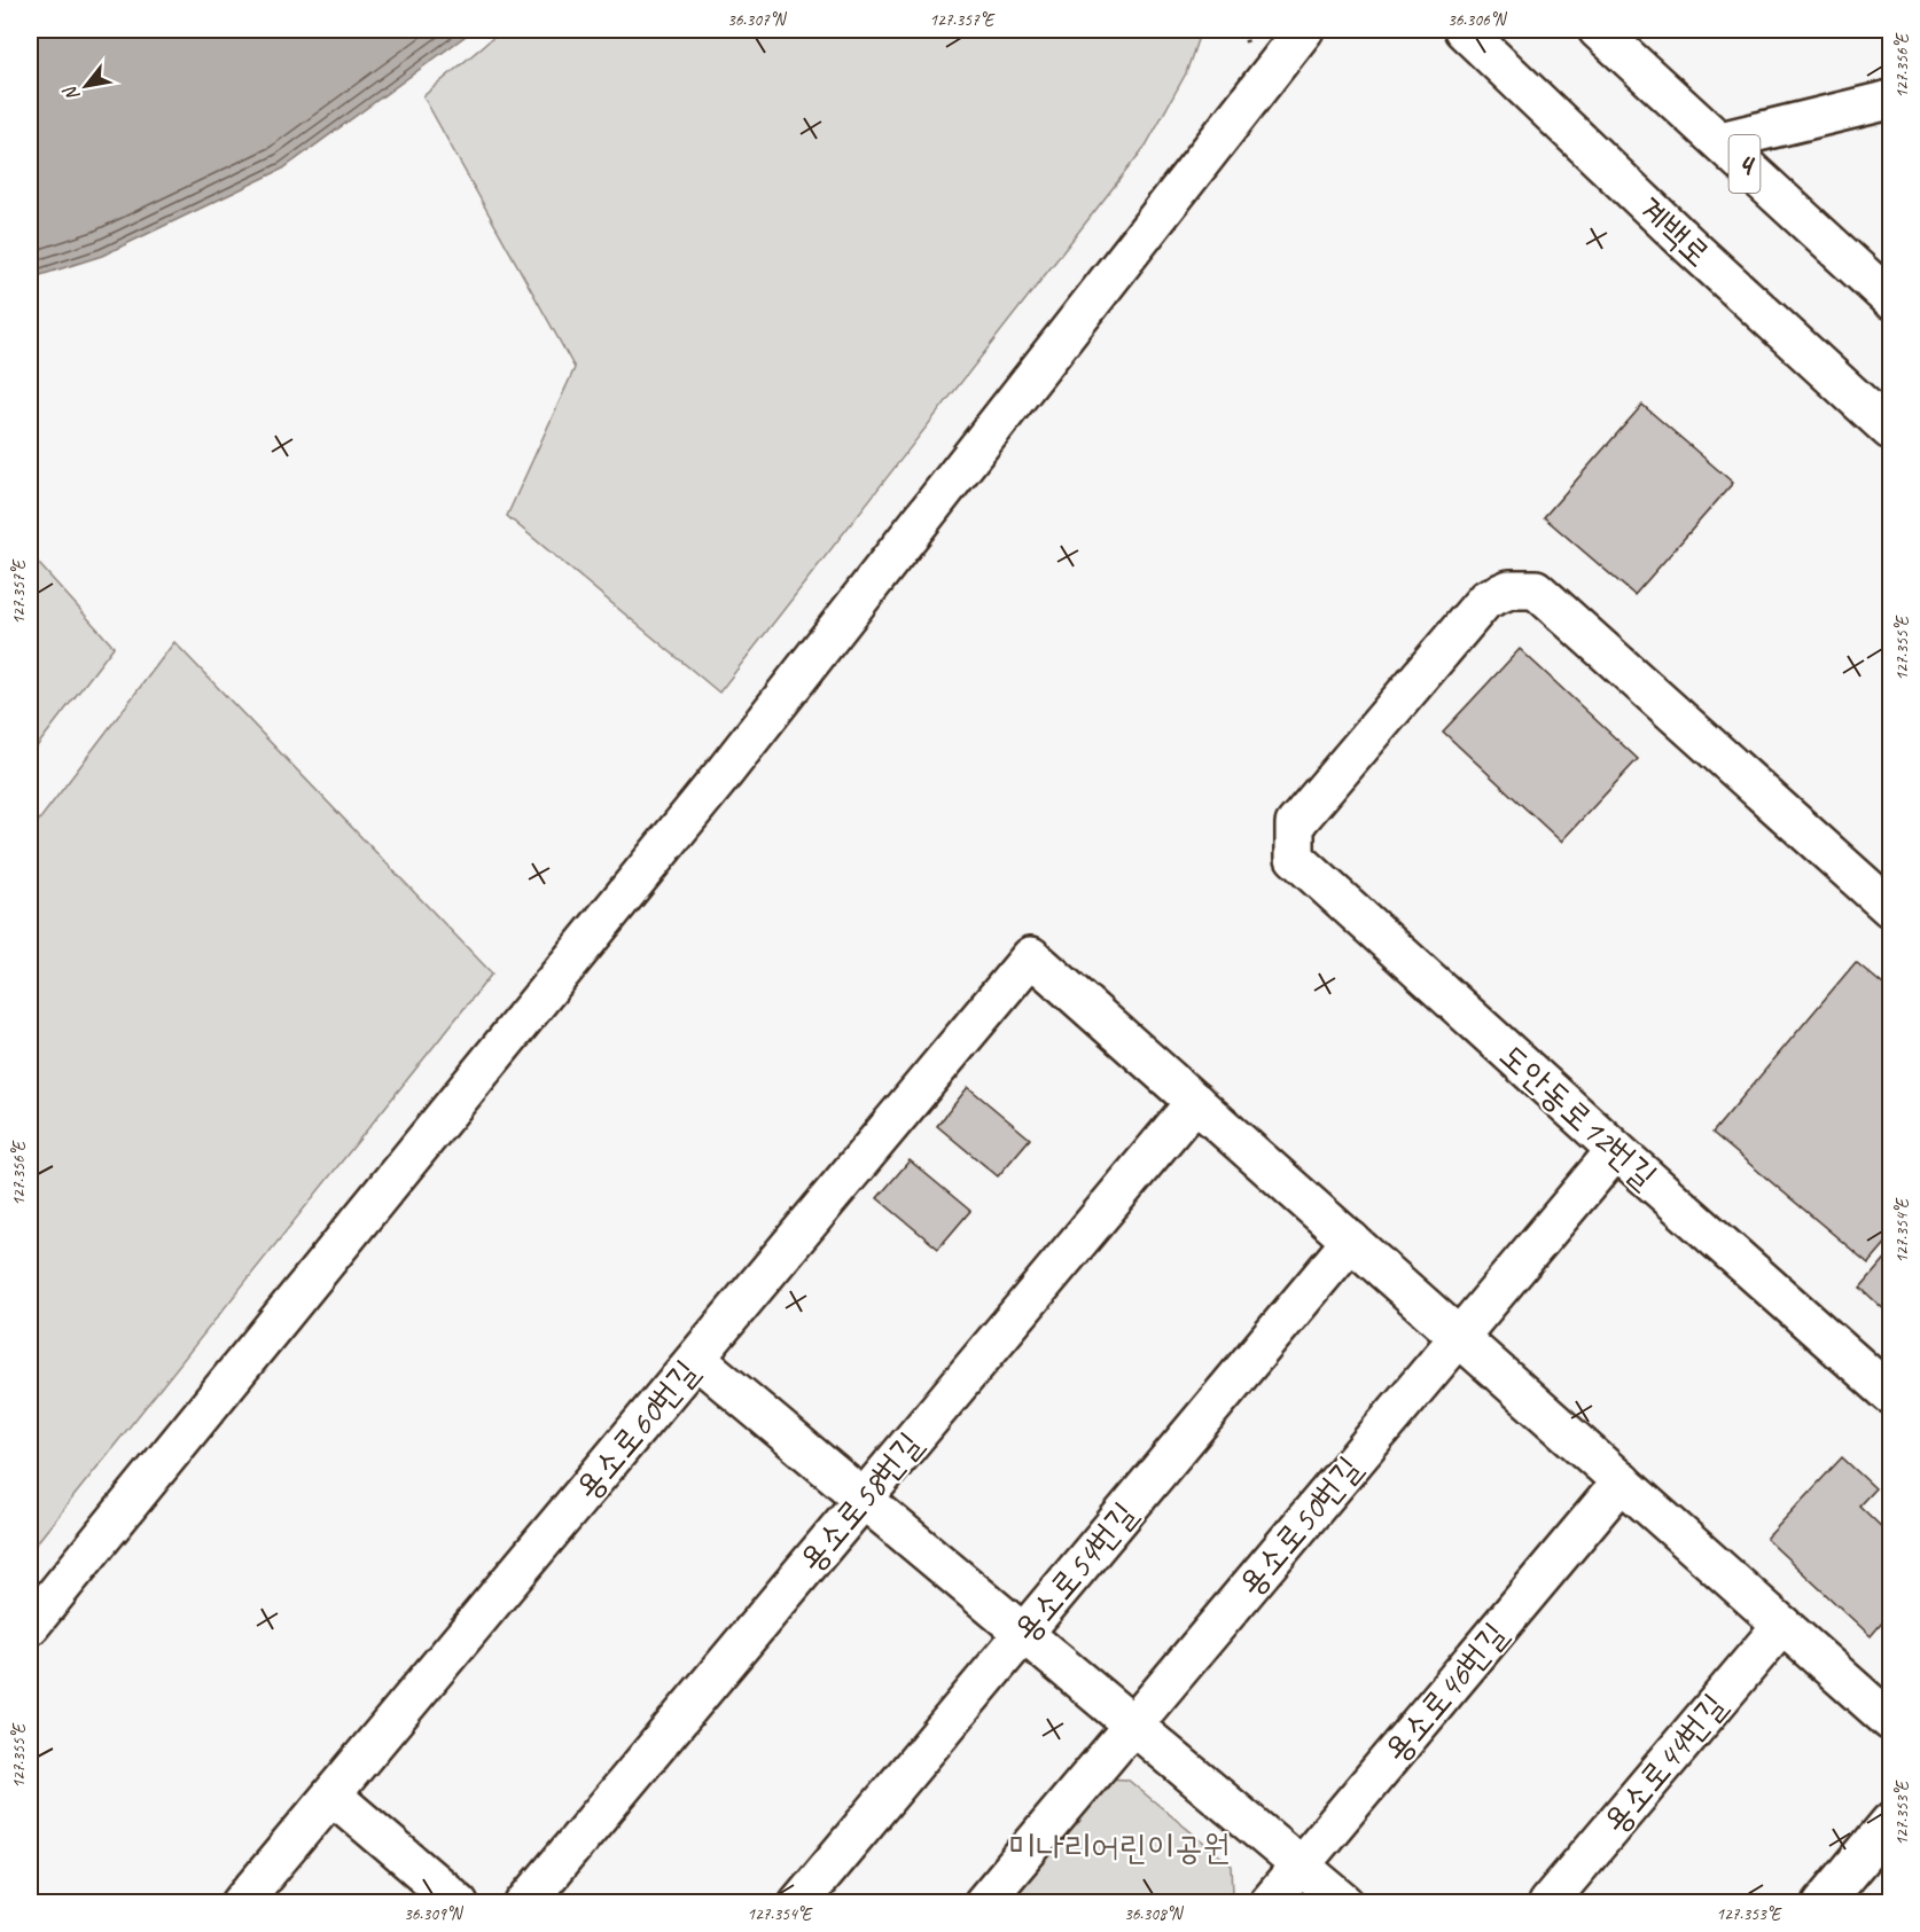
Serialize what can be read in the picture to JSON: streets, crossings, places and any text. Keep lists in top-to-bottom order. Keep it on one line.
{"streets":{"street":["4","계백로","도안동로12번길","용소로60번길","용소로58번길","용소로50번길","용소로54번길","용소로46번길","용소로44번길"]},"crossings":[["도안동로12번길","용소로50번길"],["용소로60번길","용소로58번길"]],"parks":["미나리어린이공원"],"north":"bottom left","coordinates":["36.307°N","127.357°E","36.306°N","127.356°E","127.355°E","127.354°E","127.353°E","36.309°N","36.308°N"]}
